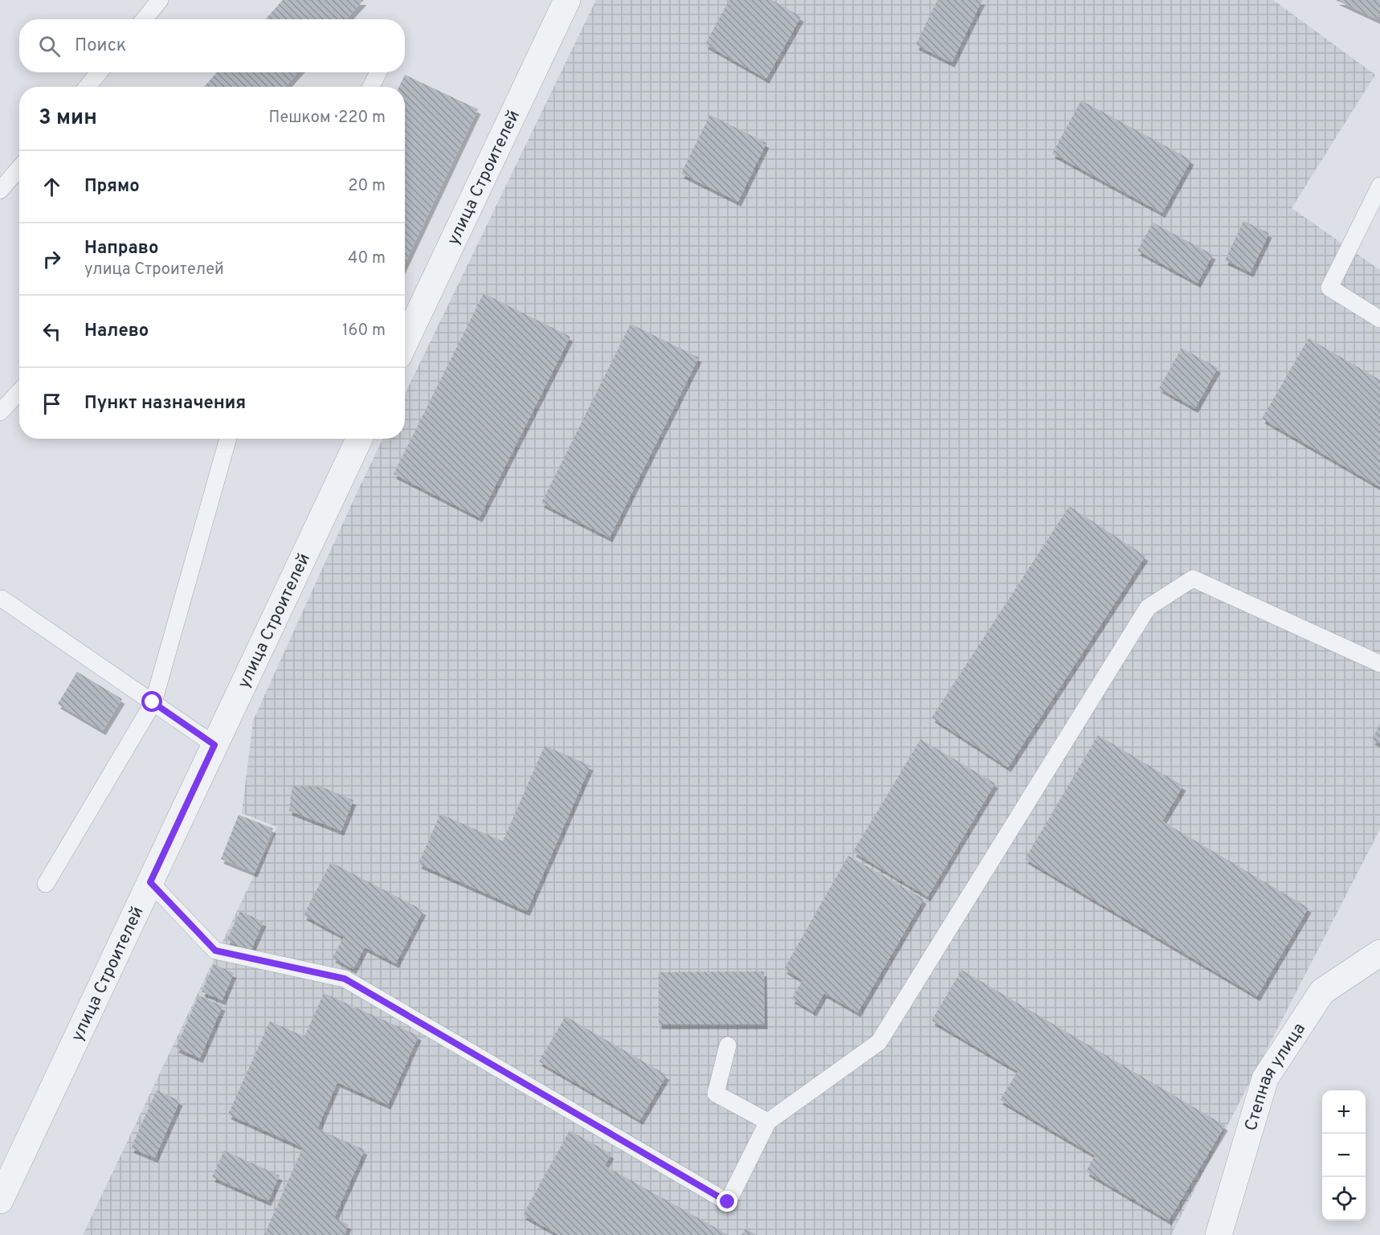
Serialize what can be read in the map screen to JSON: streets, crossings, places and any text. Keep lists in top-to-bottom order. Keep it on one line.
{"streets":{"street":["улица Строителей","Степная улица"]},"page":{"search":"Поиск","heading":["3 мин","Пешком · 220 m"],"list":[["Прямо","20 m"],["Направо","улица Строителей","40 m"],["Налево","160 m"],"Пункт назначения"],"map_buttons":["+","−"]}}
